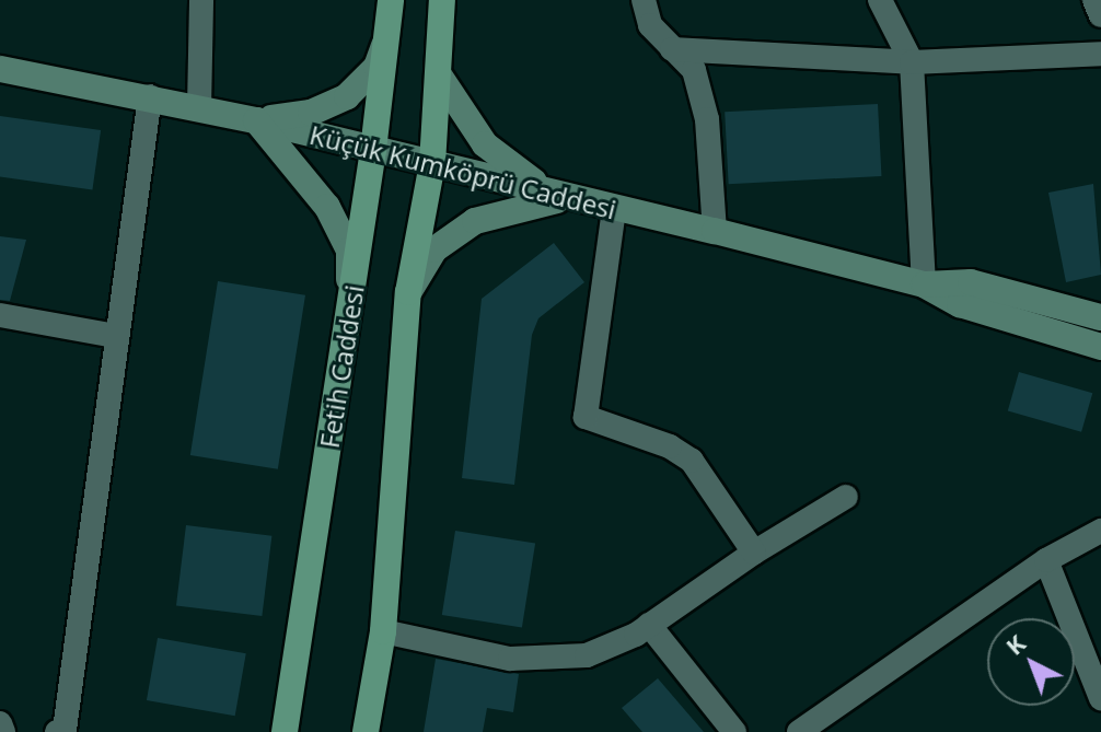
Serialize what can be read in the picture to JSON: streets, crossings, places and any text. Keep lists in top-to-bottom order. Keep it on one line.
{"streets":{"main road":["Fetih Caddesi"],"street":["Küçük Kumköprü Caddesi"]},"crossings":[["Küçük Kumköprü Caddesi","Fetih Caddesi"]],"north":"top left"}
